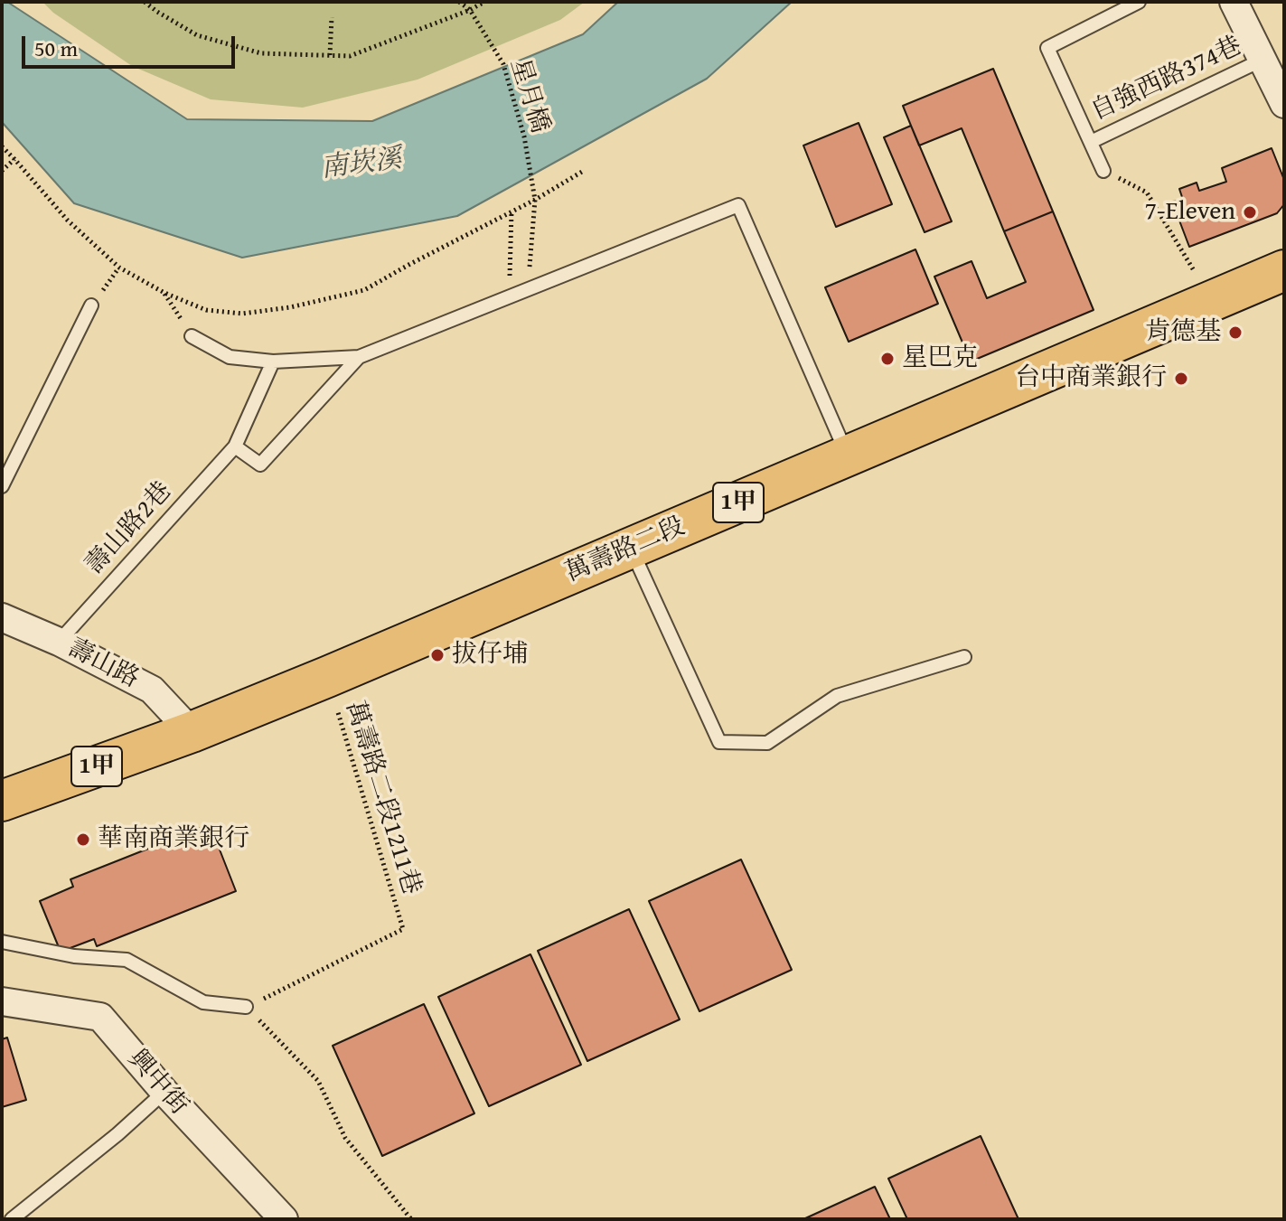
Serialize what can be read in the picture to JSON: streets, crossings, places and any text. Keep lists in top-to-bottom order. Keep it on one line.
{"streets":{"main road":["1甲","萬壽路二段"],"street":["壽山路","興中街"],"lane":["自強西路374巷","壽山路2巷"],"path":["星月橋","萬壽路二段1211巷"]},"crossings":[["壽山路2巷","壽山路"],["萬壽路二段","壽山路"],["萬壽路二段","萬壽路二段1211巷"]],"water":["南崁溪"],"places":["7-Eleven","肯德基","星巴克","台中商業銀行","拔仔埔","華南商業銀行"],"scale_bar":"50 m"}
